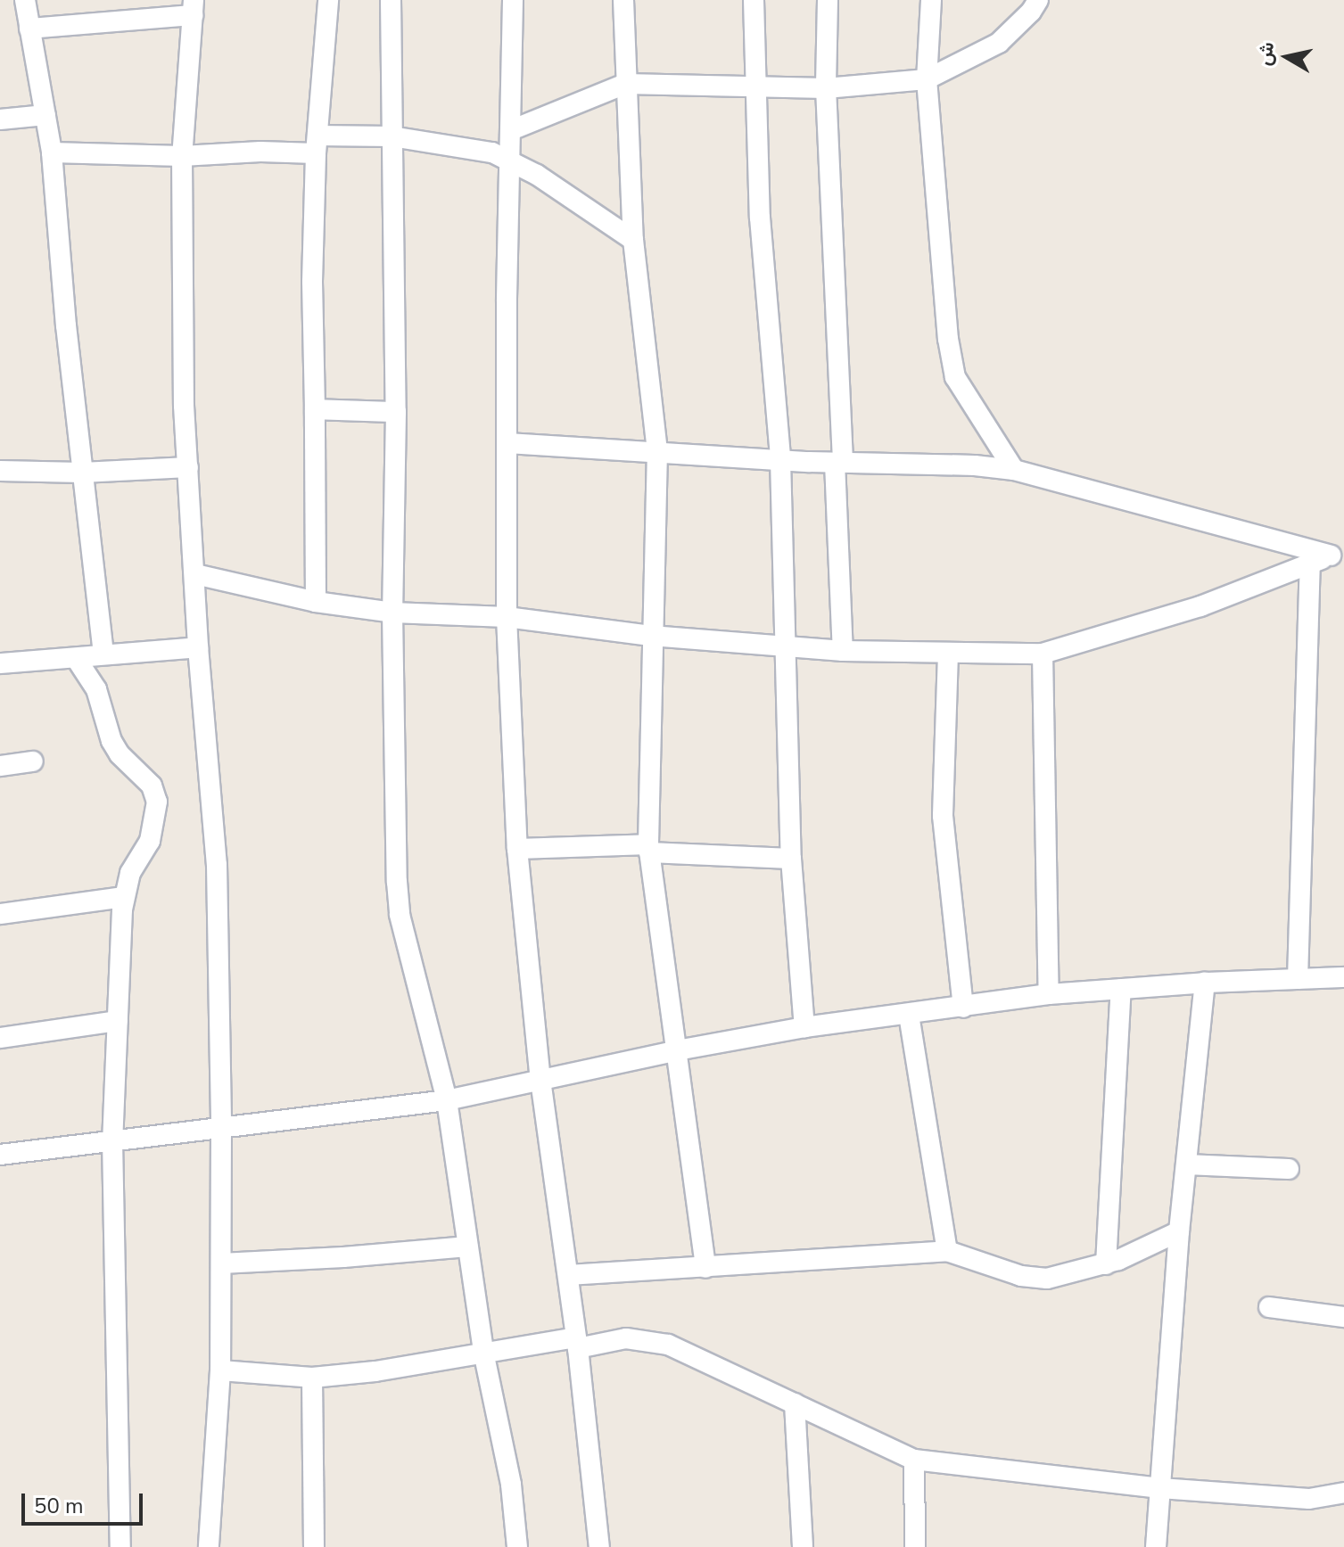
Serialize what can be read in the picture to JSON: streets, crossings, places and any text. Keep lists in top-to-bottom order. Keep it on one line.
{"scale_bar":"50 m","north":"left"}
